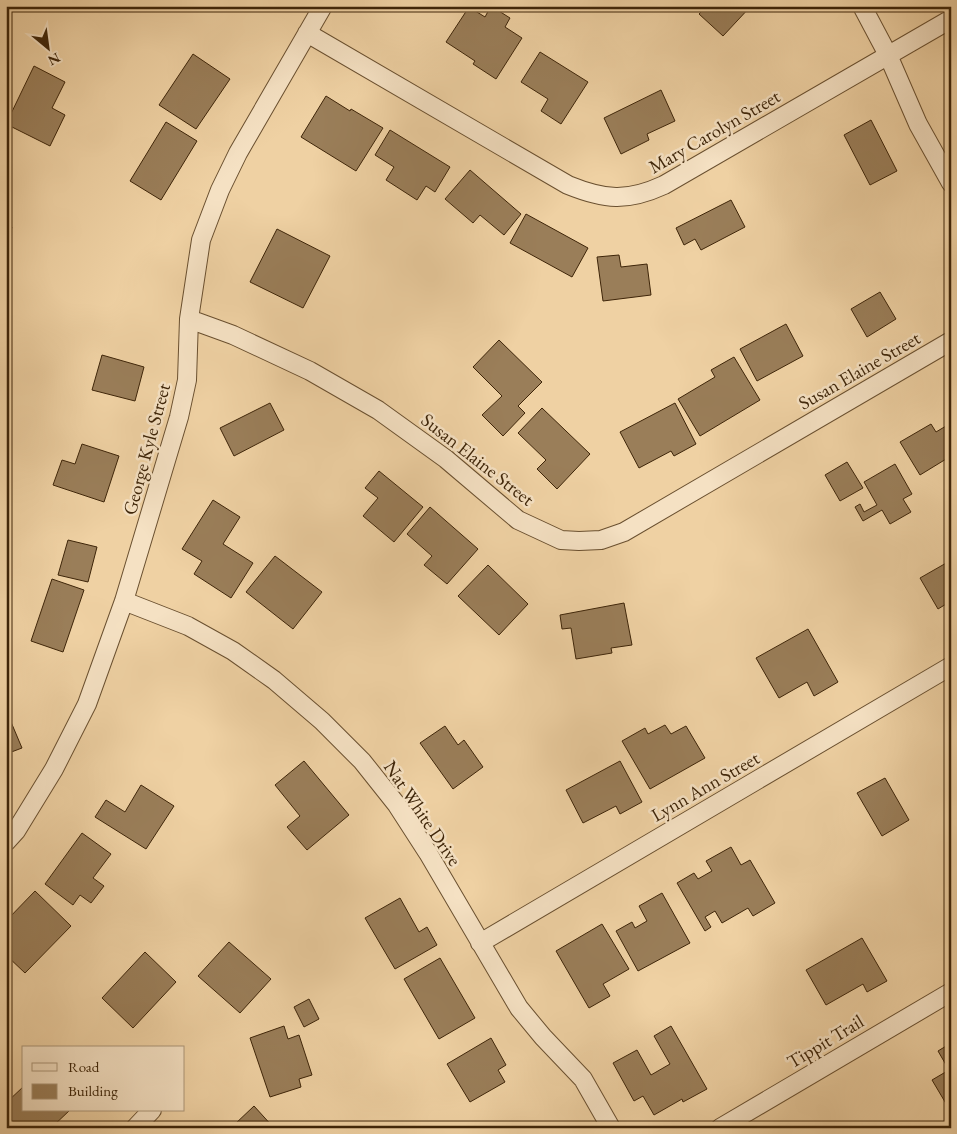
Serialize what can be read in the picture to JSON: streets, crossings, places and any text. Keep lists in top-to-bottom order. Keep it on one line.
{"streets":{"street":["Mary Carolyn Street","Susan Elaine Street","George Kyle Street","Lynn Ann Street","Nat White Drive","Tippit Trail"]},"crossings":[["Mary Carolyn Street","George Kyle Street"],["Susan Elaine Street","George Kyle Street"],["George Kyle Street","Nat White Drive"],["Lynn Ann Street","Nat White Drive"]],"legend":["Road","Building"],"north":"bottom right"}
